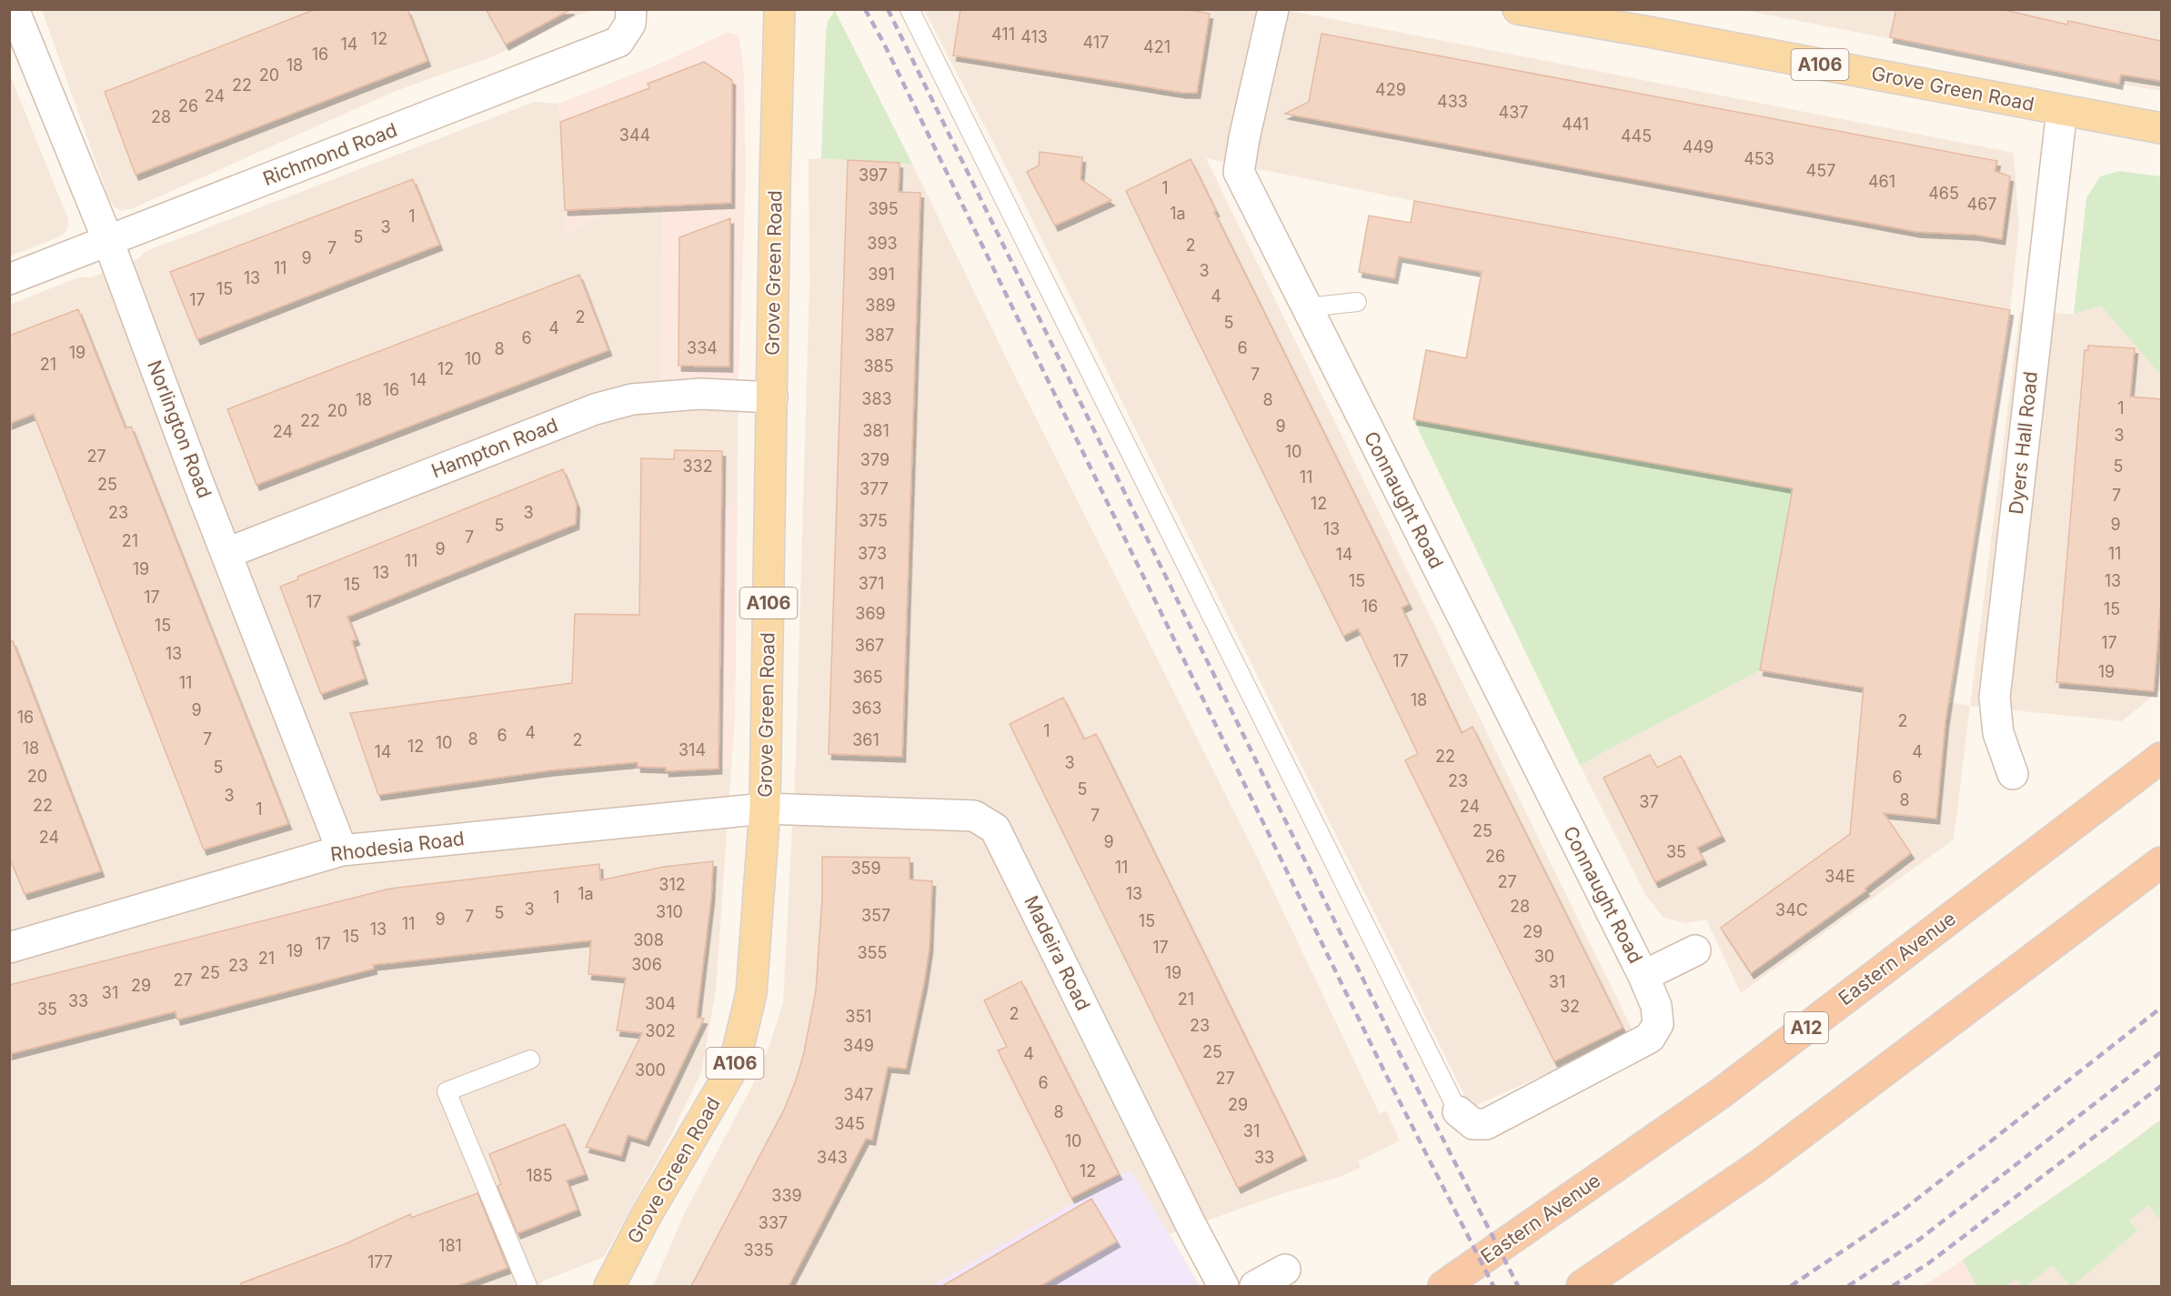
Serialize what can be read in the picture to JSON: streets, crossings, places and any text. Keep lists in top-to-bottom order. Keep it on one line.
{"streets":{"highway":["Eastern Avenue","A12"],"main road":["A106","Grove Green Road"],"street":["Richmond Road","Norlington Road","Dyers Hall Road","Hampton Road","Connaught Road","Rhodesia Road","Madeira Road"]},"crossings":[["Grove Green Road","Dyers Hall Road"],["Grove Green Road","Hampton Road"],["Grove Green Road","Rhodesia Road"],["Grove Green Road","Madeira Road"],["Richmond Road","Norlington Road"],["Norlington Road","Hampton Road"],["Norlington Road","Rhodesia Road"],["Rhodesia Road","Madeira Road"]],"house_numbers":["411","413","12","417","14","421","16","18","20","22","429","24","433","26","437","28","441","344","445","449","453","457","397","461","1","465","467","395","1a","1","3","5","393","2","7","9","11","3","391","13","15","4","17","389","2","5","4","387","6","334","6","8","19","10","21","385","12","7","14","16","383","18","8","1","20","22","9","381","24","3","10","27","379","332","5","11","25","377","7","12","23","3","375","9","5","13","7","21","9","373","11","14","11","19","13","15","13","371","15","17","17","16","15","369","15","17","367","13","17","19","365","11","18","363","9","16","2","1","4","6","7","8","2","361","10","12","18","314","14","4","22","3","5","20","6","23","5","3","8","37","22","24","1","7","25","24","9","35","26","11","359","34E","27","312","1a","13","1","28","3","34C","310","5","357","7","9","15","11","13","29","15","308","17","17","19","355","30","21","306","23","25","19","27","31","29","31","21","33","304","32","35","2","351","23","302","349","25","4","300","27","6","347","29","8","345","31","10","343","33","12","185","339","337","181","335","177"]}
